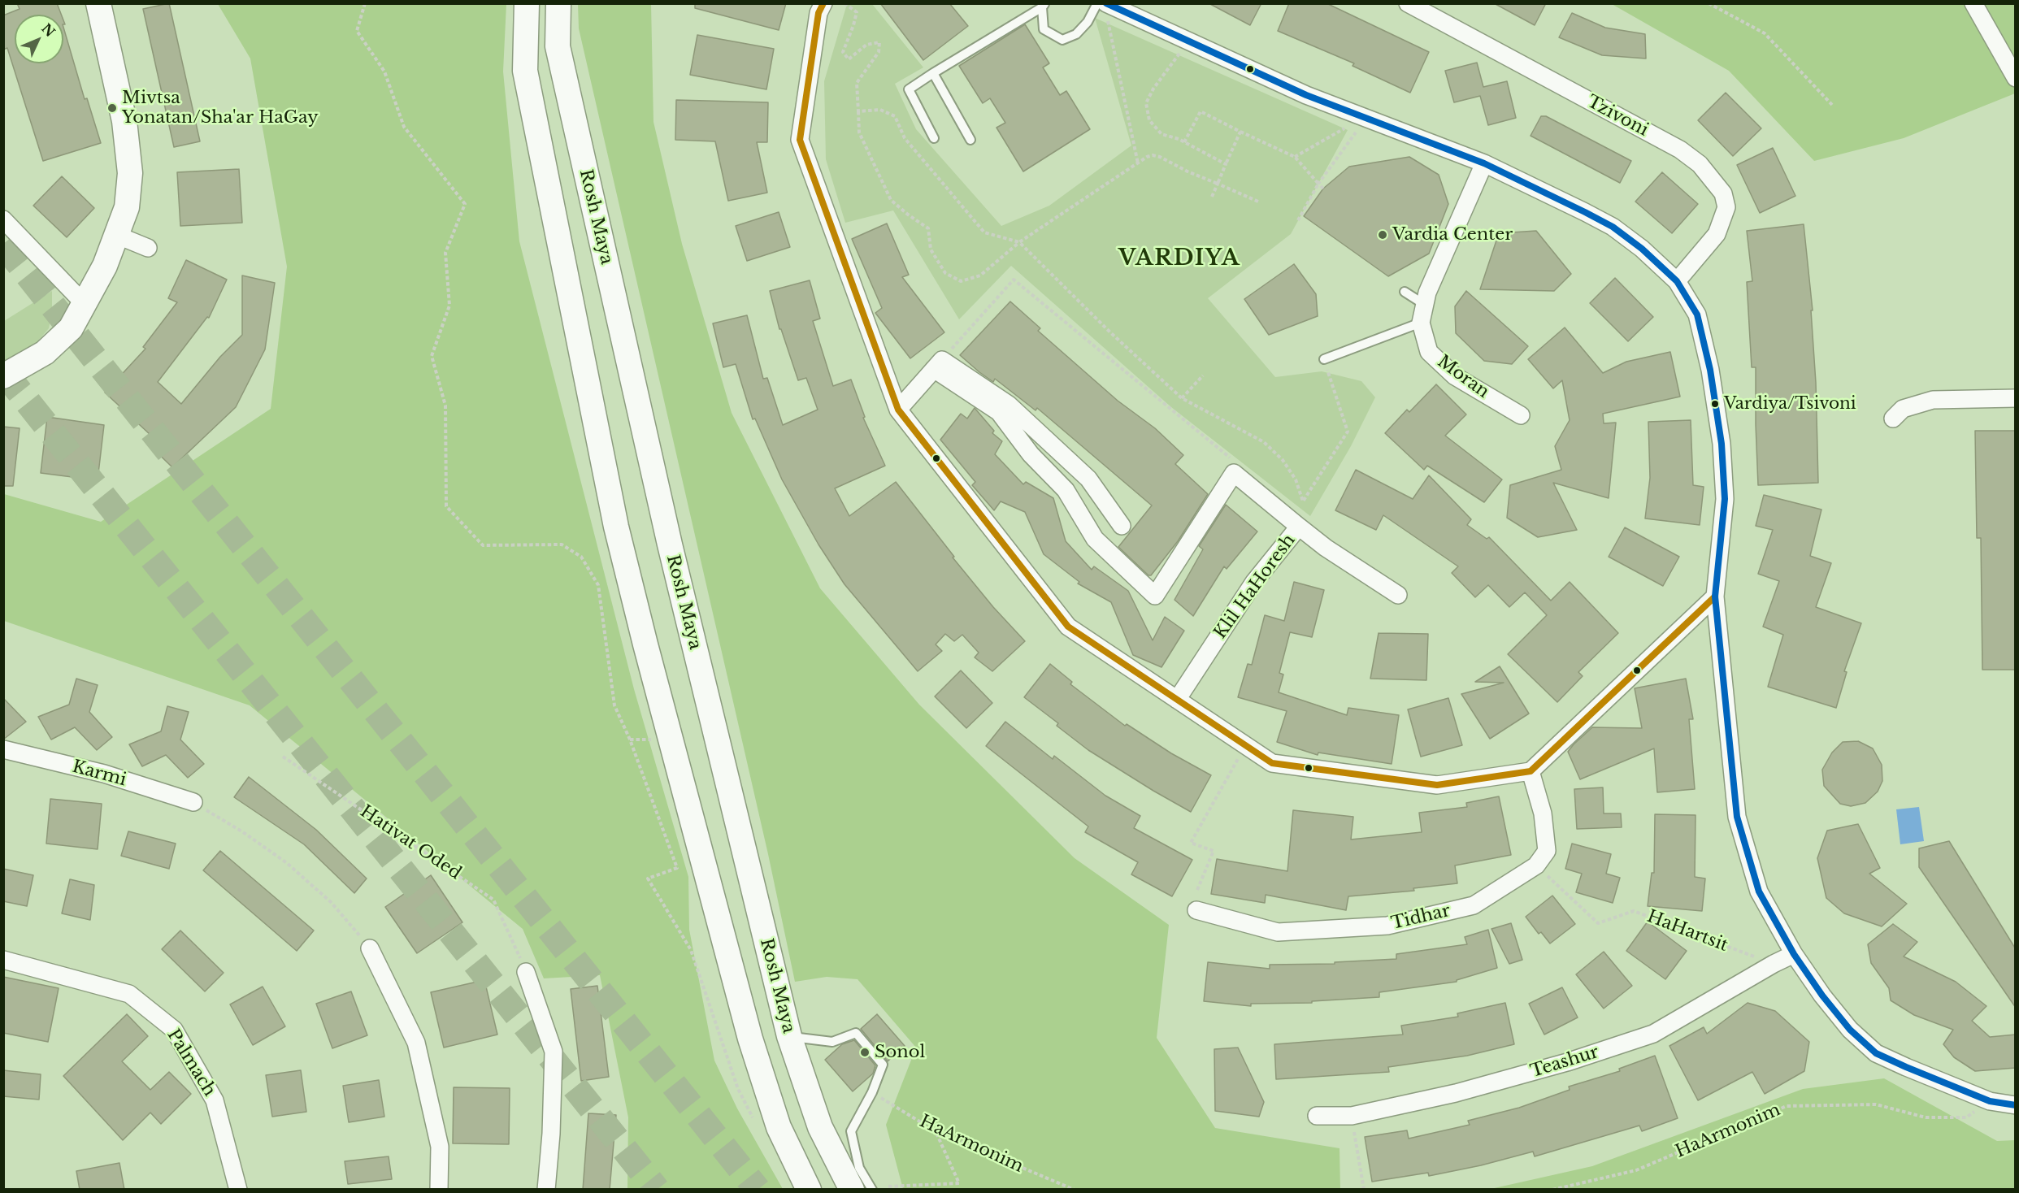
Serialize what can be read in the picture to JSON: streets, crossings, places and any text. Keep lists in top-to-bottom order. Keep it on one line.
{"streets":{"street":["Tzivoni","Rosh Maya","Moran","Klil HaHoresh","Karmi","Tidhar","Teashur","Palmach"],"path":["Hativat Oded","HaHartsit","HaArmonim"]},"crossings":[["Tidhar","HaHartsit"],["HaHartsit","Teashur"]],"districts":["VARDIYA"],"places":["Mivtsa Yonatan/Sha'ar HaGay","Vardia Center","Vardiya/Tsivoni","Sonol"],"north":"top right"}
